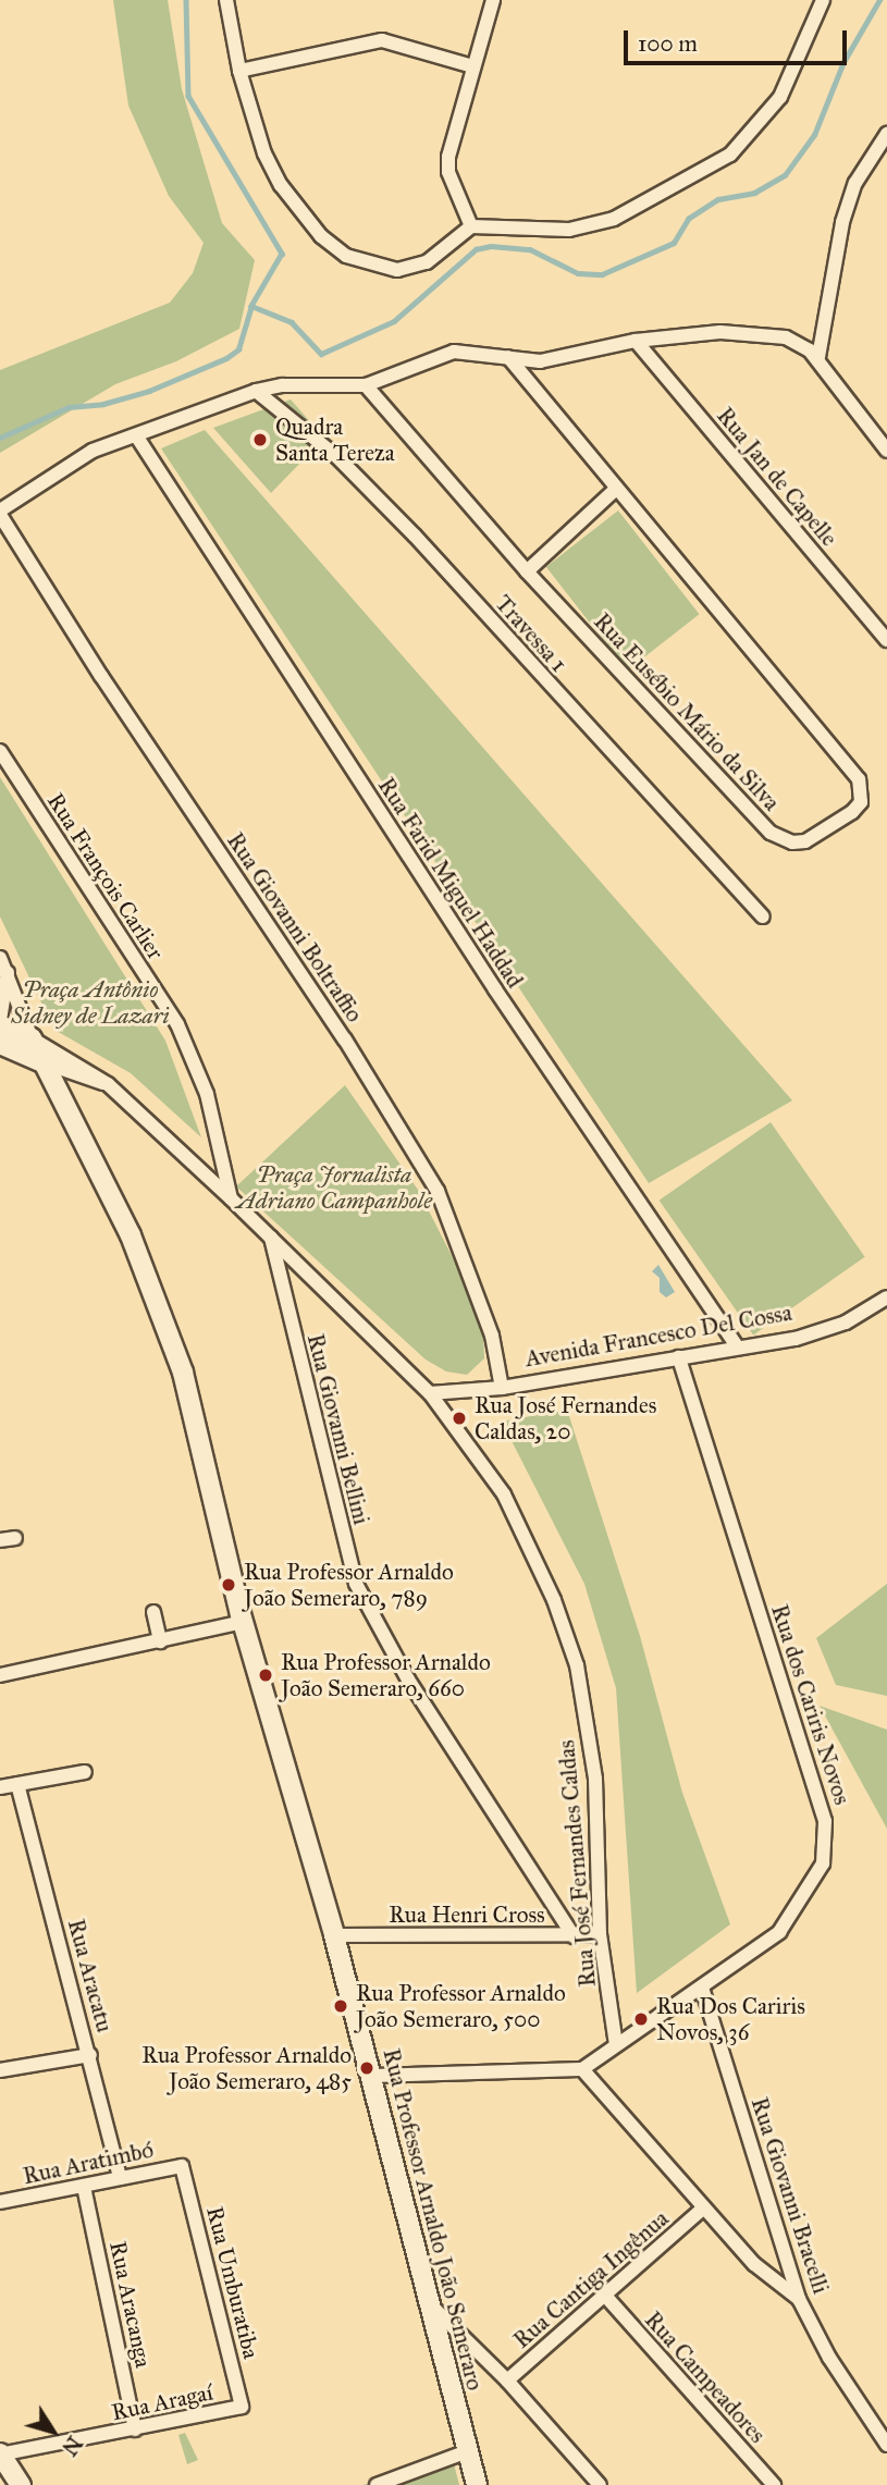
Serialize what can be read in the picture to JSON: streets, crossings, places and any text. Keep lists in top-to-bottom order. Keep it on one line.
{"streets":{"main road":["Rua Professor Arnaldo João Semeraro"],"street":["Rua Jan de Capelle","Travessa 1","Rua Eusébio Mário da Silva","Rua François Carlier","Rua Farid Miguel Haddad","Rua Giovanni Boltraffio","Avenida Francesco Del Cossa","Rua Giovanni Bellini","Rua dos Cariris Novos","Rua José Fernandes Caldas","Rua Henri Cross","Rua Aracatu","Rua Aratimbó","Rua Giovanni Bracelli","Rua Cantiga Ingênua","Rua Umburatiba","Rua Aracanga","Rua Campeadores","Rua Aragaí"]},"crossings":[["Rua Farid Miguel Haddad","Avenida Francesco Del Cossa"],["Rua Giovanni Boltraffio","Avenida Francesco Del Cossa"],["Avenida Francesco Del Cossa","Rua dos Cariris Novos"],["Avenida Francesco Del Cossa","Rua José Fernandes Caldas"],["Rua Giovanni Bellini","Rua José Fernandes Caldas"],["Rua Giovanni Bellini","Rua Henri Cross"],["Rua dos Cariris Novos","Rua José Fernandes Caldas"],["Rua dos Cariris Novos","Rua Giovanni Bracelli"],["Rua José Fernandes Caldas","Rua Henri Cross"],["Rua Henri Cross","Rua Professor Arnaldo João Semeraro"],["Rua Aracatu","Rua Aratimbó"],["Rua Aratimbó","Rua Umburatiba"],["Rua Aratimbó","Rua Aracanga"],["Rua Cantiga Ingênua","Rua Campeadores"],["Rua Umburatiba","Rua Aragaí"],["Rua Aracanga","Rua Aragaí"]],"parks":["Praça Antônio Sidney de Lazari","Praça Jornalista Adriano Campanhole"],"places":["Quadra Santa Tereza","Rua José Fernandes Caldas, 20","Rua Professor Arnaldo João Semeraro, 789","Rua Professor Arnaldo João Semeraro, 660","Rua Professor Arnaldo João Semeraro, 500","Rua Dos Cariris Novos, 36","Rua Professor Arnaldo João Semeraro, 485"],"scale_bar":"100 m","north":"bottom right"}
